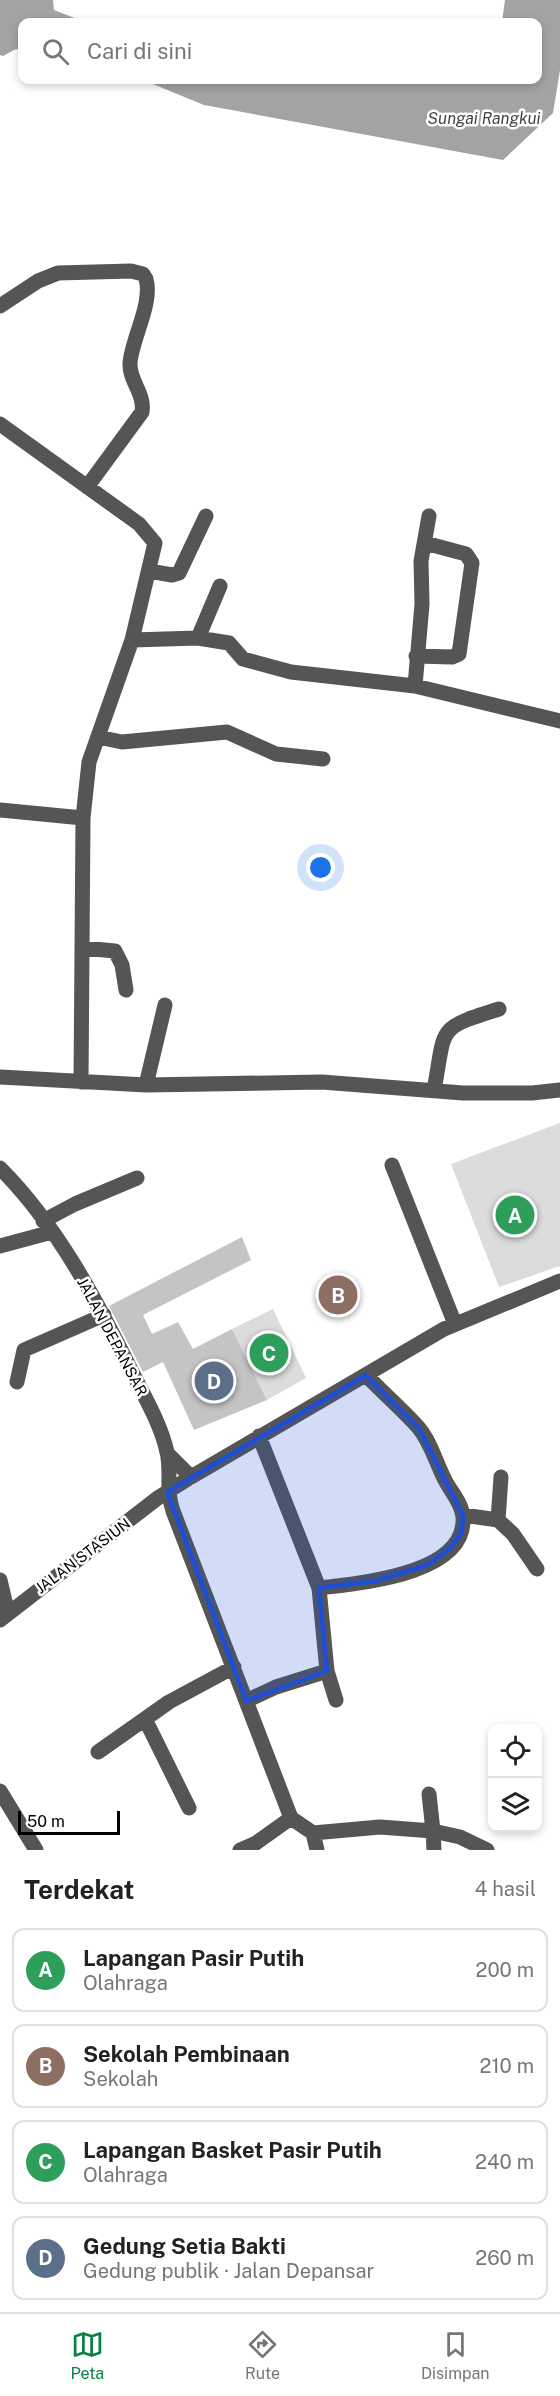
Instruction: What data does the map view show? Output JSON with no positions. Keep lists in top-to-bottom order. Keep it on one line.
{"streets":{"street":["JALAN DEPANSAR","JALAN STASIUN"]},"crossings":[["JALAN DEPANSAR","JALAN STASIUN"]],"water":["Sungai Rangkui"],"scale_bar":"50 m","page":{"search":"Cari di sini","pins":["A","B","C","D"],"scale":"50 m","heading":["Terdekat","4 hasil"],"list":[{"mark":"A","name":"Lapangan Pasir Putih","note":"Olahraga","value":"200 m"},{"mark":"B","name":"Sekolah Pembinaan","note":"Sekolah","value":"210 m"},{"mark":"C","name":"Lapangan Basket Pasir Putih","note":"Olahraga","value":"240 m"},{"mark":"D","name":"Gedung Setia Bakti","note":"Gedung publik · Jalan Depansar","value":"260 m"}],"nav":["Peta","Rute","Disimpan"]}}
